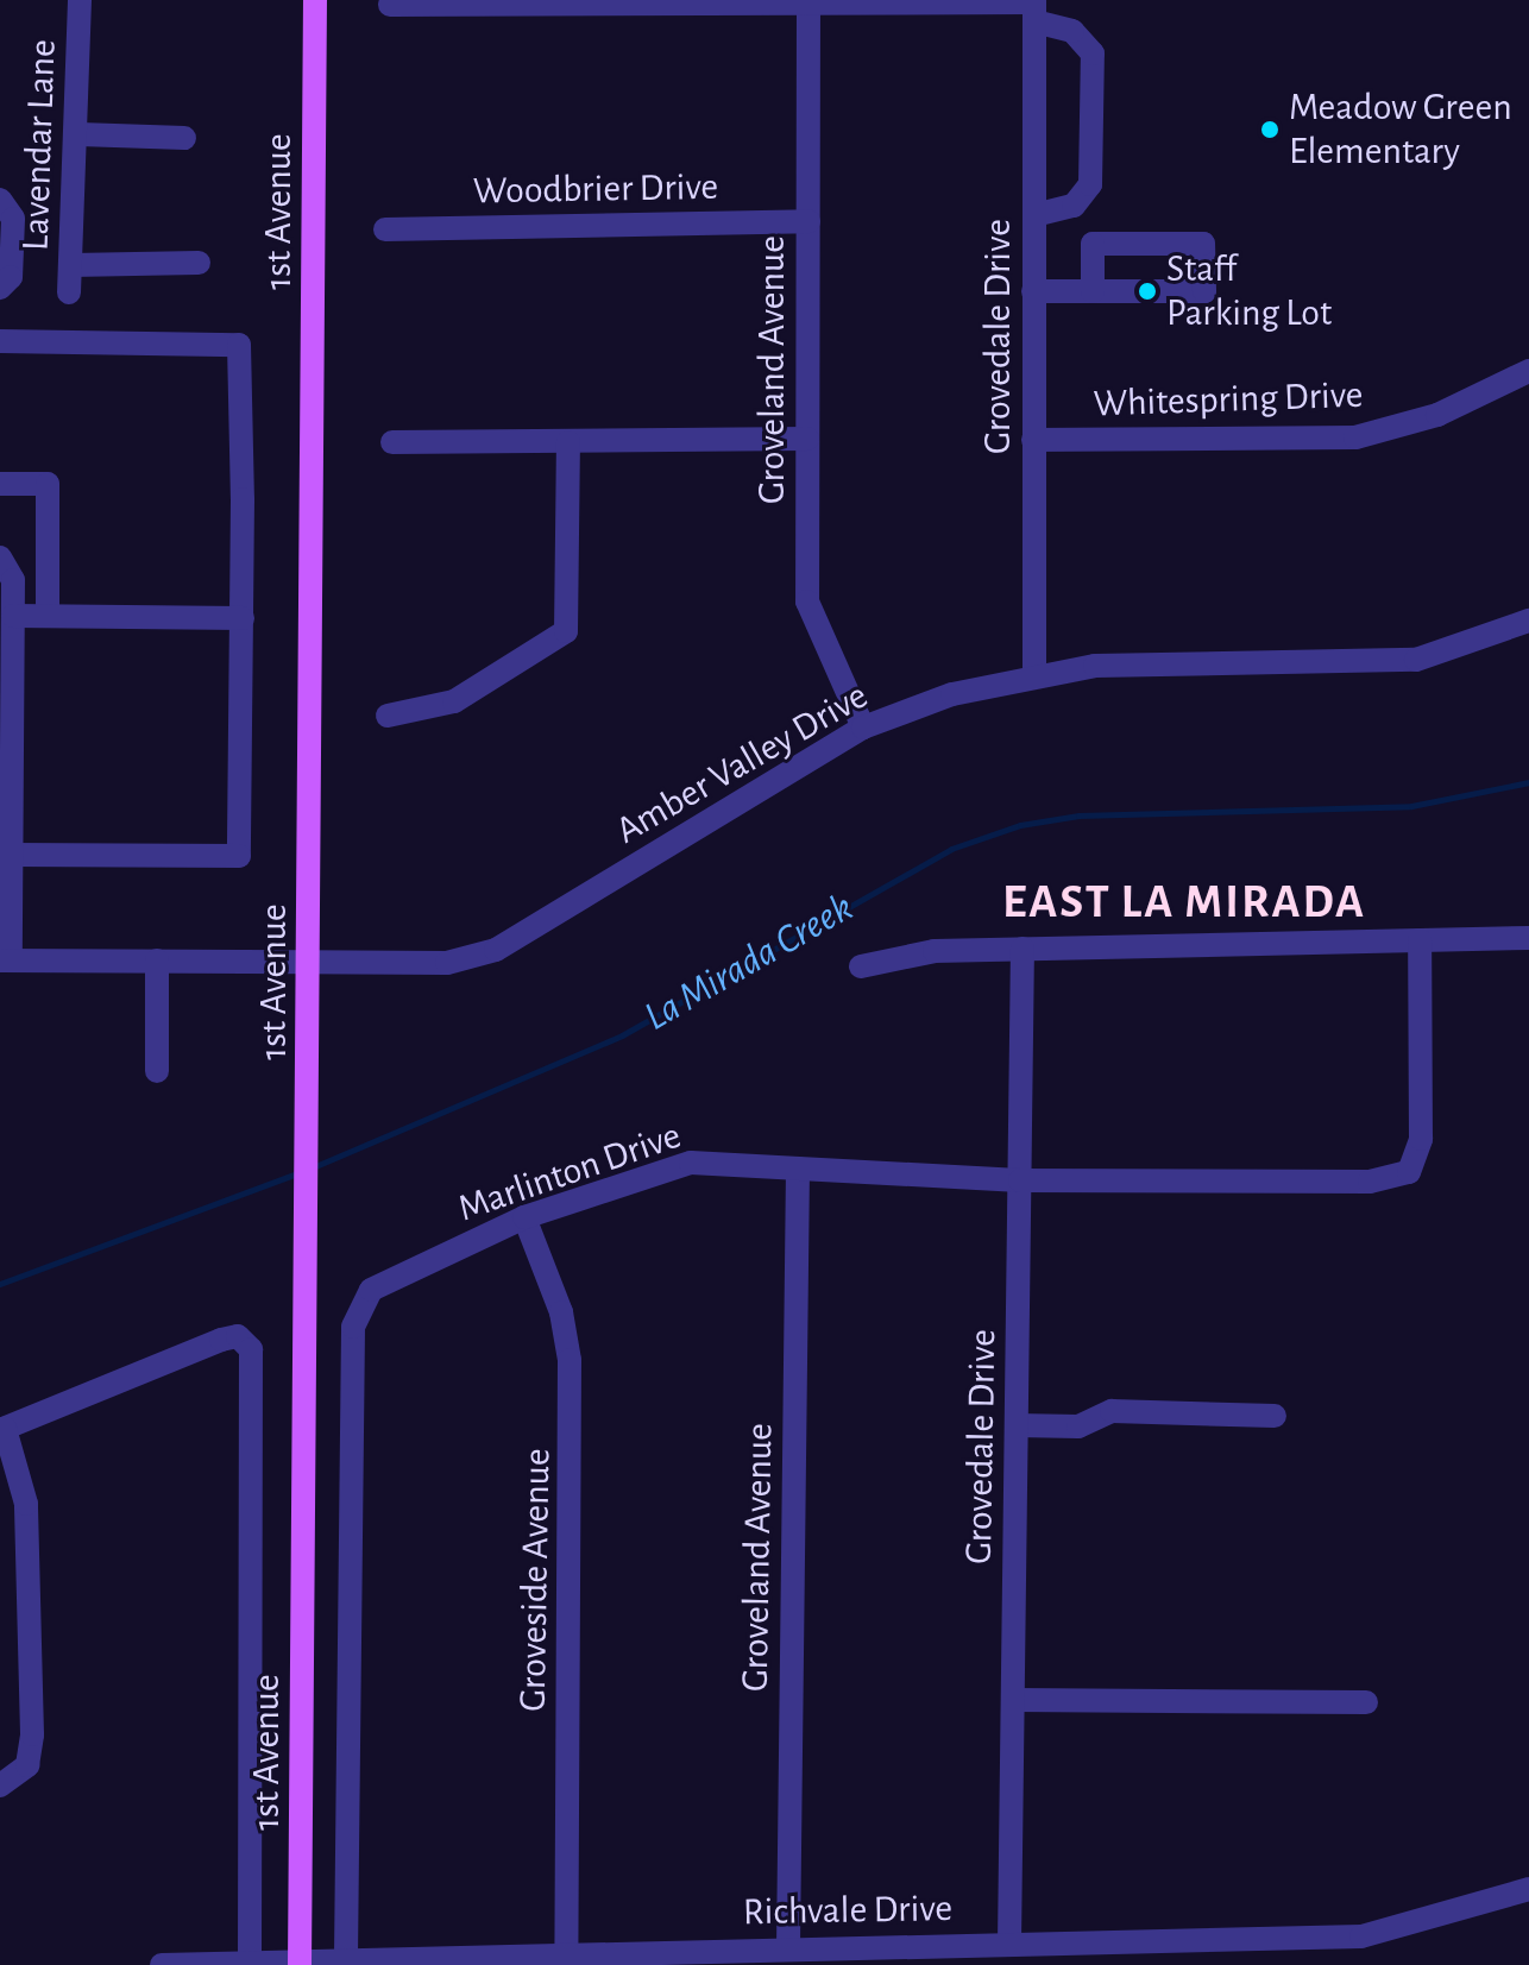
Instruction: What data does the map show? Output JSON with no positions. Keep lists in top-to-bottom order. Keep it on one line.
{"streets":{"main road":["1st Avenue"],"street":["Lavendar Lane","Woodbrier Drive","Grovedale Drive","Groveland Avenue","Whitespring Drive","Amber Valley Drive","Marlinton Drive","Groveside Avenue","Richvale Drive"]},"crossings":[["Woodbrier Drive","Groveland Avenue"],["1st Avenue","Amber Valley Drive"],["1st Avenue","Richvale Drive"],["Grovedale Drive","Whitespring Drive"],["Grovedale Drive","Amber Valley Drive"],["Grovedale Drive","Marlinton Drive"],["Grovedale Drive","Richvale Drive"],["Groveland Avenue","Amber Valley Drive"],["Groveland Avenue","Marlinton Drive"],["Groveland Avenue","Richvale Drive"],["Marlinton Drive","Groveside Avenue"],["Marlinton Drive","Richvale Drive"],["Groveside Avenue","Richvale Drive"]],"districts":["EAST LA MIRADA"],"water":["La Mirada Creek"],"places":["Meadow Green Elementary","Staff Parking Lot"]}
